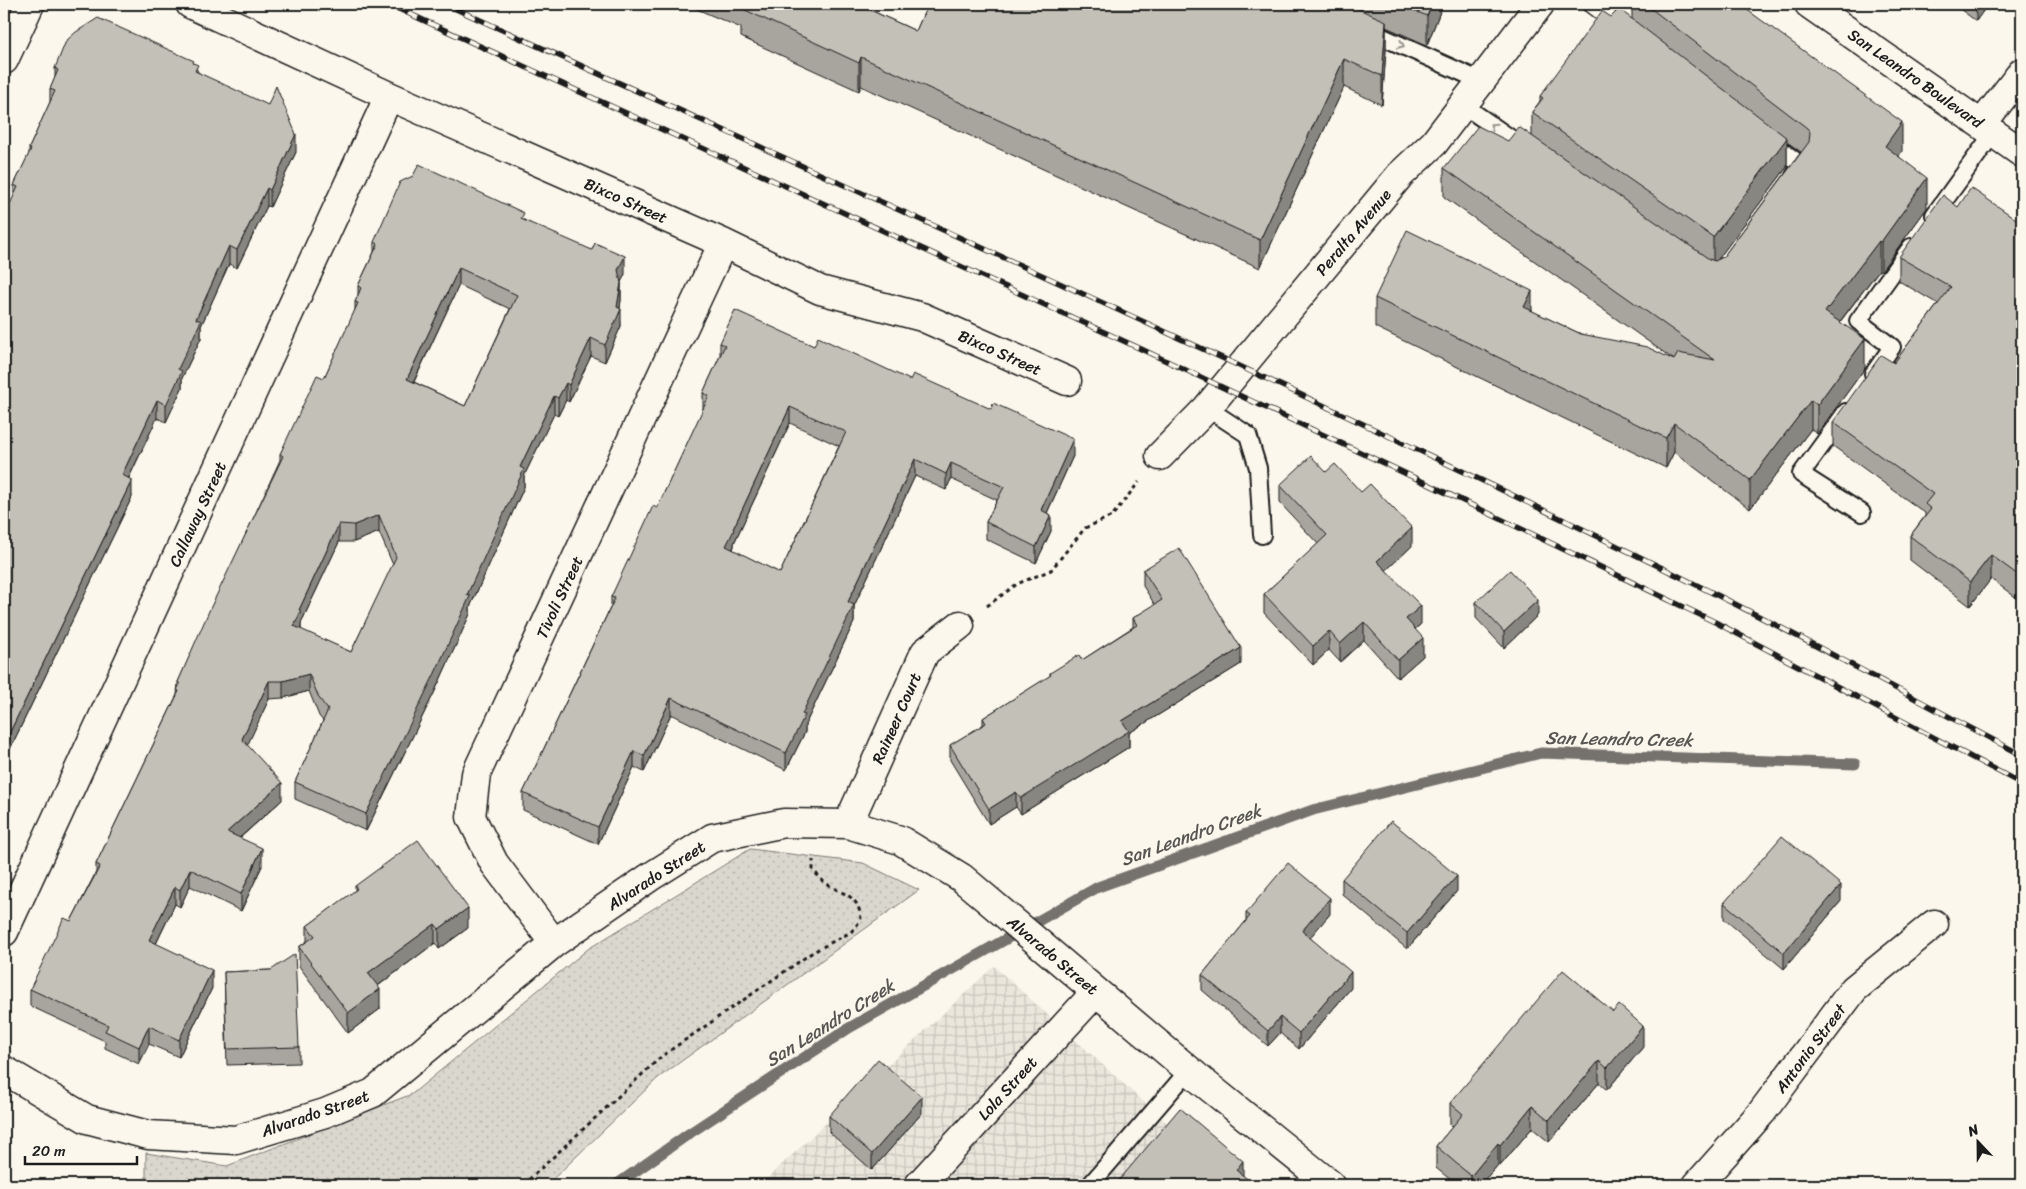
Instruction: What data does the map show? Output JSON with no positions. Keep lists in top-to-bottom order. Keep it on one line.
{"streets":{"street":["San Leandro Boulevard","Bixco Street","Peralta Avenue","Callaway Street","Tivoli Street","Raineer Court","Alvarado Street","Antonio Street","Lola Street"]},"crossings":[["Bixco Street","Callaway Street"],["Bixco Street","Tivoli Street"],["Tivoli Street","Alvarado Street"],["Raineer Court","Alvarado Street"],["Alvarado Street","Lola Street"]],"water":["San Leandro Creek"],"scale_bar":"20 m","north":"top"}
